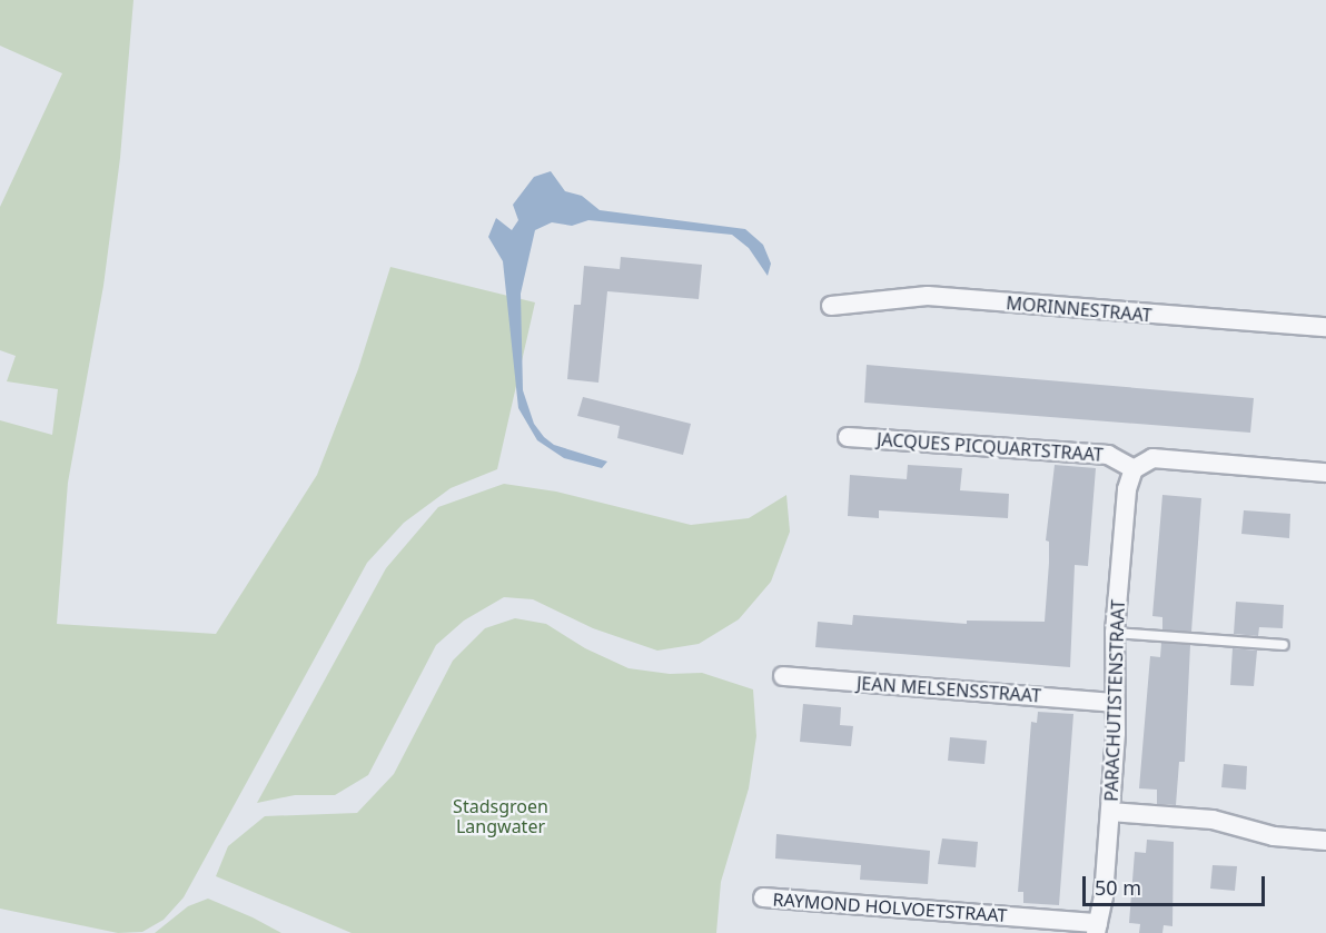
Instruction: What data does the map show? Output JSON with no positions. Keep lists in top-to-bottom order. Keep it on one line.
{"streets":{"street":["MORINNESTRAAT","JACQUES PICQUARTSTRAAT","JEAN MELSENSSTRAAT","PARACHUTISTENSTRAAT","RAYMOND HOLVOETSTRAAT"]},"crossings":[["JACQUES PICQUARTSTRAAT","PARACHUTISTENSTRAAT"],["JEAN MELSENSSTRAAT","PARACHUTISTENSTRAAT"],["PARACHUTISTENSTRAAT","RAYMOND HOLVOETSTRAAT"]],"parks":["Stadsgroen Langwater"],"scale_bar":"50 m"}
